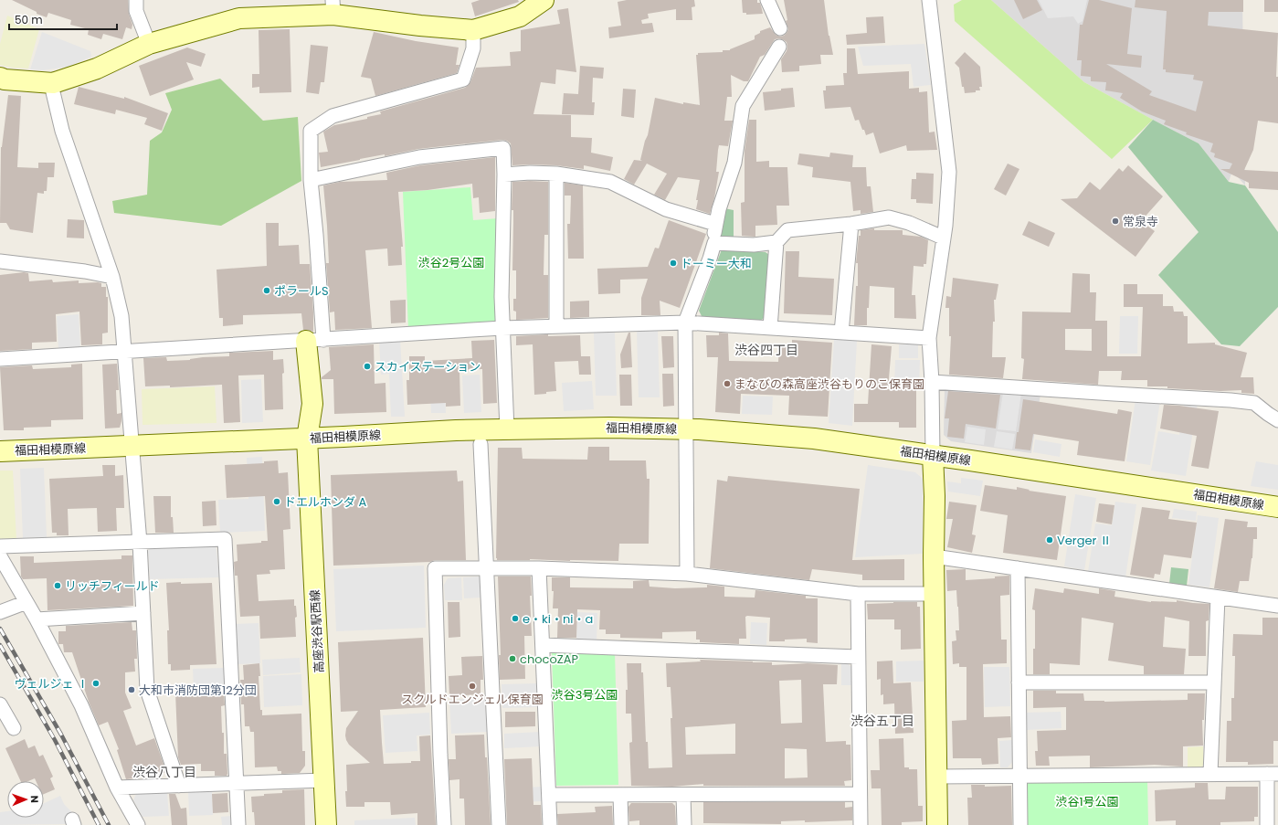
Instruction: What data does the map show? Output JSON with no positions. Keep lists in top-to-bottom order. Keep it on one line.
{"streets":{"street":["福田相模原線","高座渋谷駅西線"]},"crossings":[["福田相模原線","高座渋谷駅西線"]],"districts":["渋谷四丁目","渋谷五丁目","渋谷八丁目"],"parks":["渋谷2号公園","渋谷3号公園","渋谷1号公園"],"places":["常泉寺","ドーミー大和","ポラールS","スカイステーション","まなびの森高座渋谷もりのこ保育園","ドエルホンダ A","Verger Ⅱ","リッチフィールド","e・ki・ni・a","chocoZAP","ヴェルジェ Ⅰ","スクルドエンジェル保育園","大和市消防団第12分団"],"scale_bar":"50 m","north":"right"}
